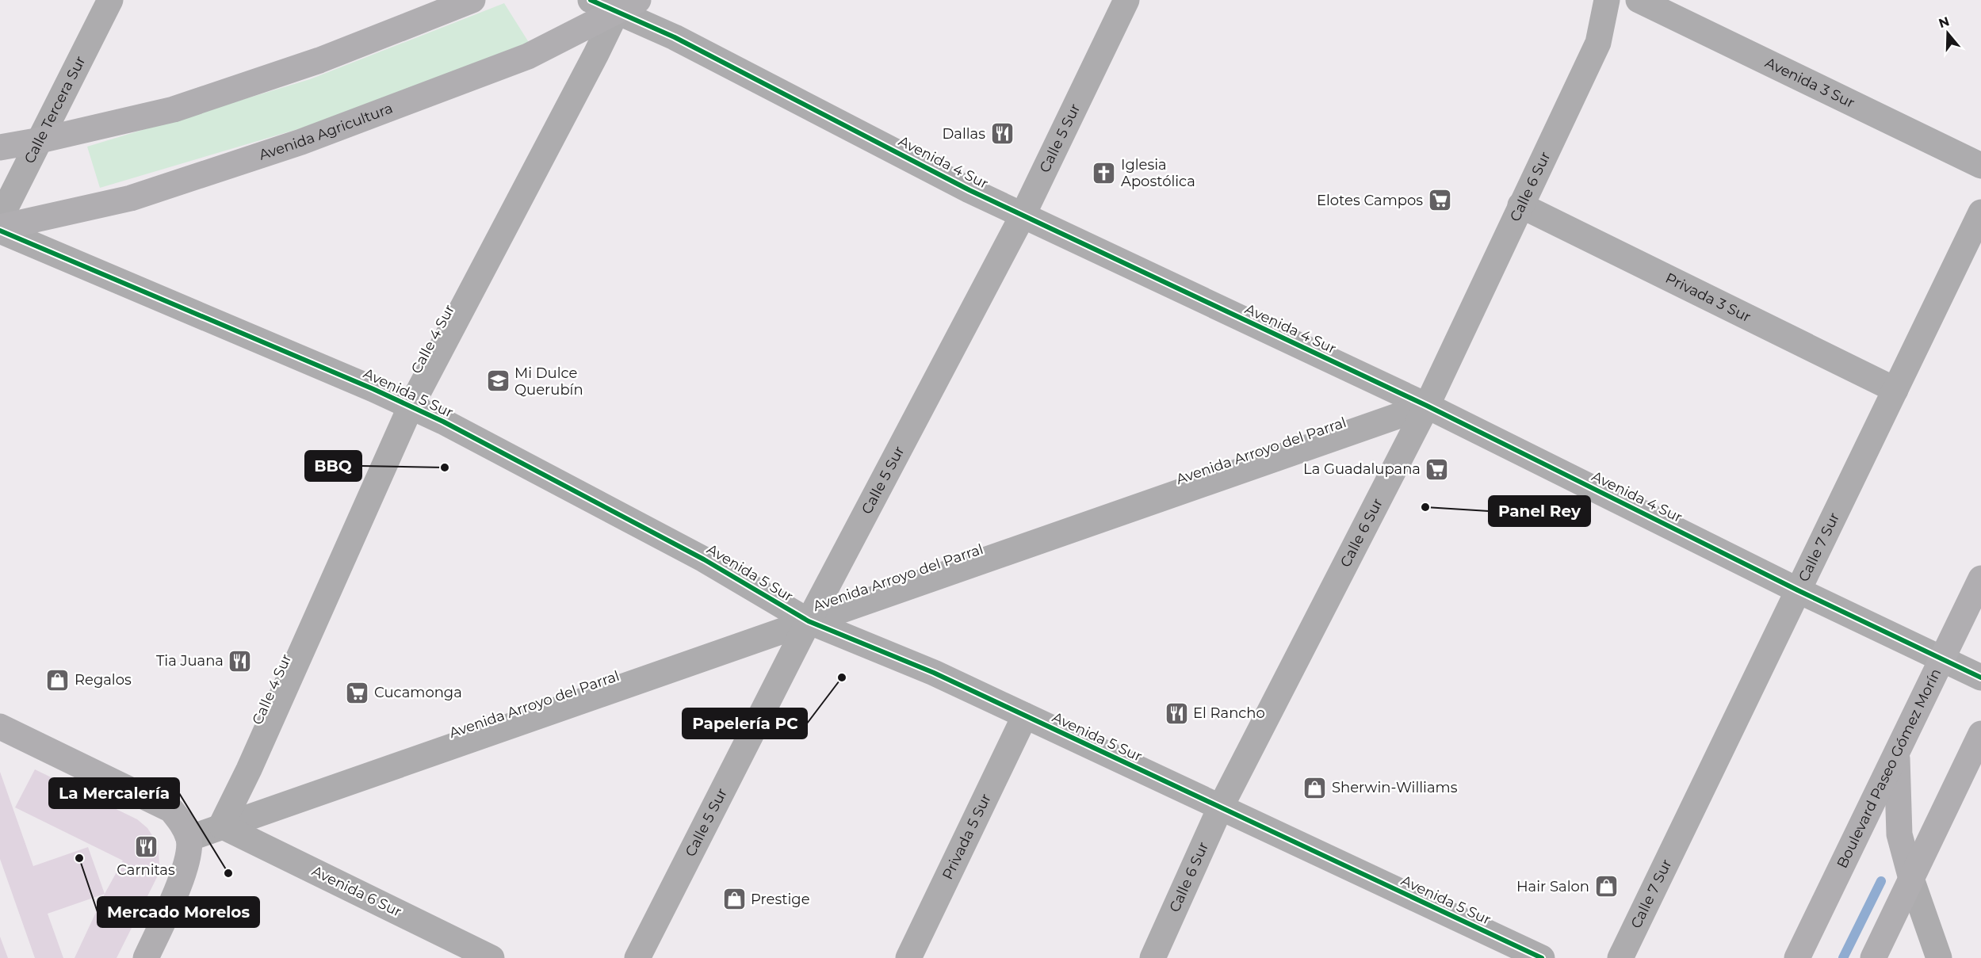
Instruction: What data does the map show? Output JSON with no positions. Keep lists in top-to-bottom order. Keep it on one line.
{"streets":{"main road":["Avenida Agricultura","Boulevard Paseo Gómez Morín"],"street":["Avenida 3 Sur","Calle Tercera Sur","Calle 5 Sur","Avenida 4 Sur","Calle 6 Sur","Privada 3 Sur","Calle 4 Sur","Avenida 5 Sur","Avenida Arroyo del Parral","Calle 7 Sur","Privada 5 Sur","Avenida 6 Sur"]},"crossings":[["Avenida Agricultura","Avenida 4 Sur"],["Avenida Agricultura","Calle 4 Sur"],["Avenida Agricultura","Avenida 5 Sur"],["Calle 5 Sur","Avenida 4 Sur"],["Calle 5 Sur","Avenida 5 Sur"],["Calle 5 Sur","Avenida Arroyo del Parral"],["Avenida 4 Sur","Calle 6 Sur"],["Avenida 4 Sur","Calle 4 Sur"],["Avenida 4 Sur","Avenida Arroyo del Parral"],["Avenida 4 Sur","Calle 7 Sur"],["Avenida 4 Sur","Boulevard Paseo Gómez Morín"],["Calle 6 Sur","Privada 3 Sur"],["Calle 6 Sur","Avenida 5 Sur"],["Calle 6 Sur","Avenida Arroyo del Parral"],["Privada 3 Sur","Calle 7 Sur"],["Calle 4 Sur","Avenida 5 Sur"],["Calle 4 Sur","Avenida Arroyo del Parral"],["Calle 4 Sur","Avenida 6 Sur"],["Avenida 5 Sur","Avenida Arroyo del Parral"],["Avenida 5 Sur","Privada 5 Sur"],["Avenida Arroyo del Parral","Avenida 6 Sur"]],"places":{"restaurant":["Dallas","Tia Juana","El Rancho","Carnitas"],"church":["Iglesia Apostólica"],"supermarket":["Elotes Campos","La Guadalupana","Cucamonga"],"school or university":["Mi Dulce Querubín"],"other":["BBQ","Panel Rey","Papelería PC","Mercado Morelos","La Mercalería"],"shop":["Regalos","Sherwin-Williams","Hair Salon","Prestige"]},"north":"top"}
